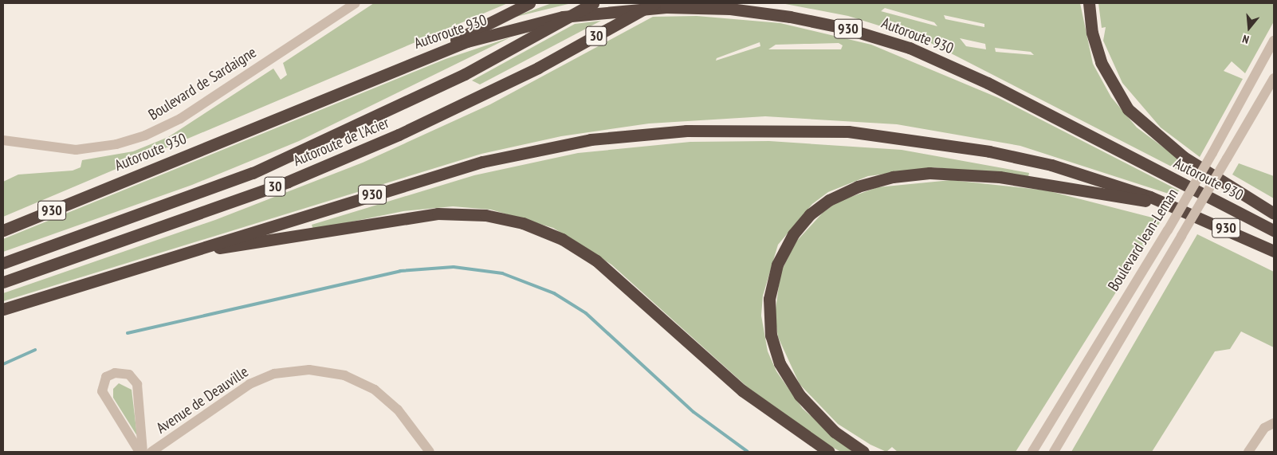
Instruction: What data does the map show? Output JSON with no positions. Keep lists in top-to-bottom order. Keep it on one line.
{"streets":{"highway":["930","Autoroute 930","30","Autoroute de l'Acier"],"street":["Boulevard de Sardaigne","Boulevard Jean-Leman","Avenue de Deauville"]},"north":"bottom"}
